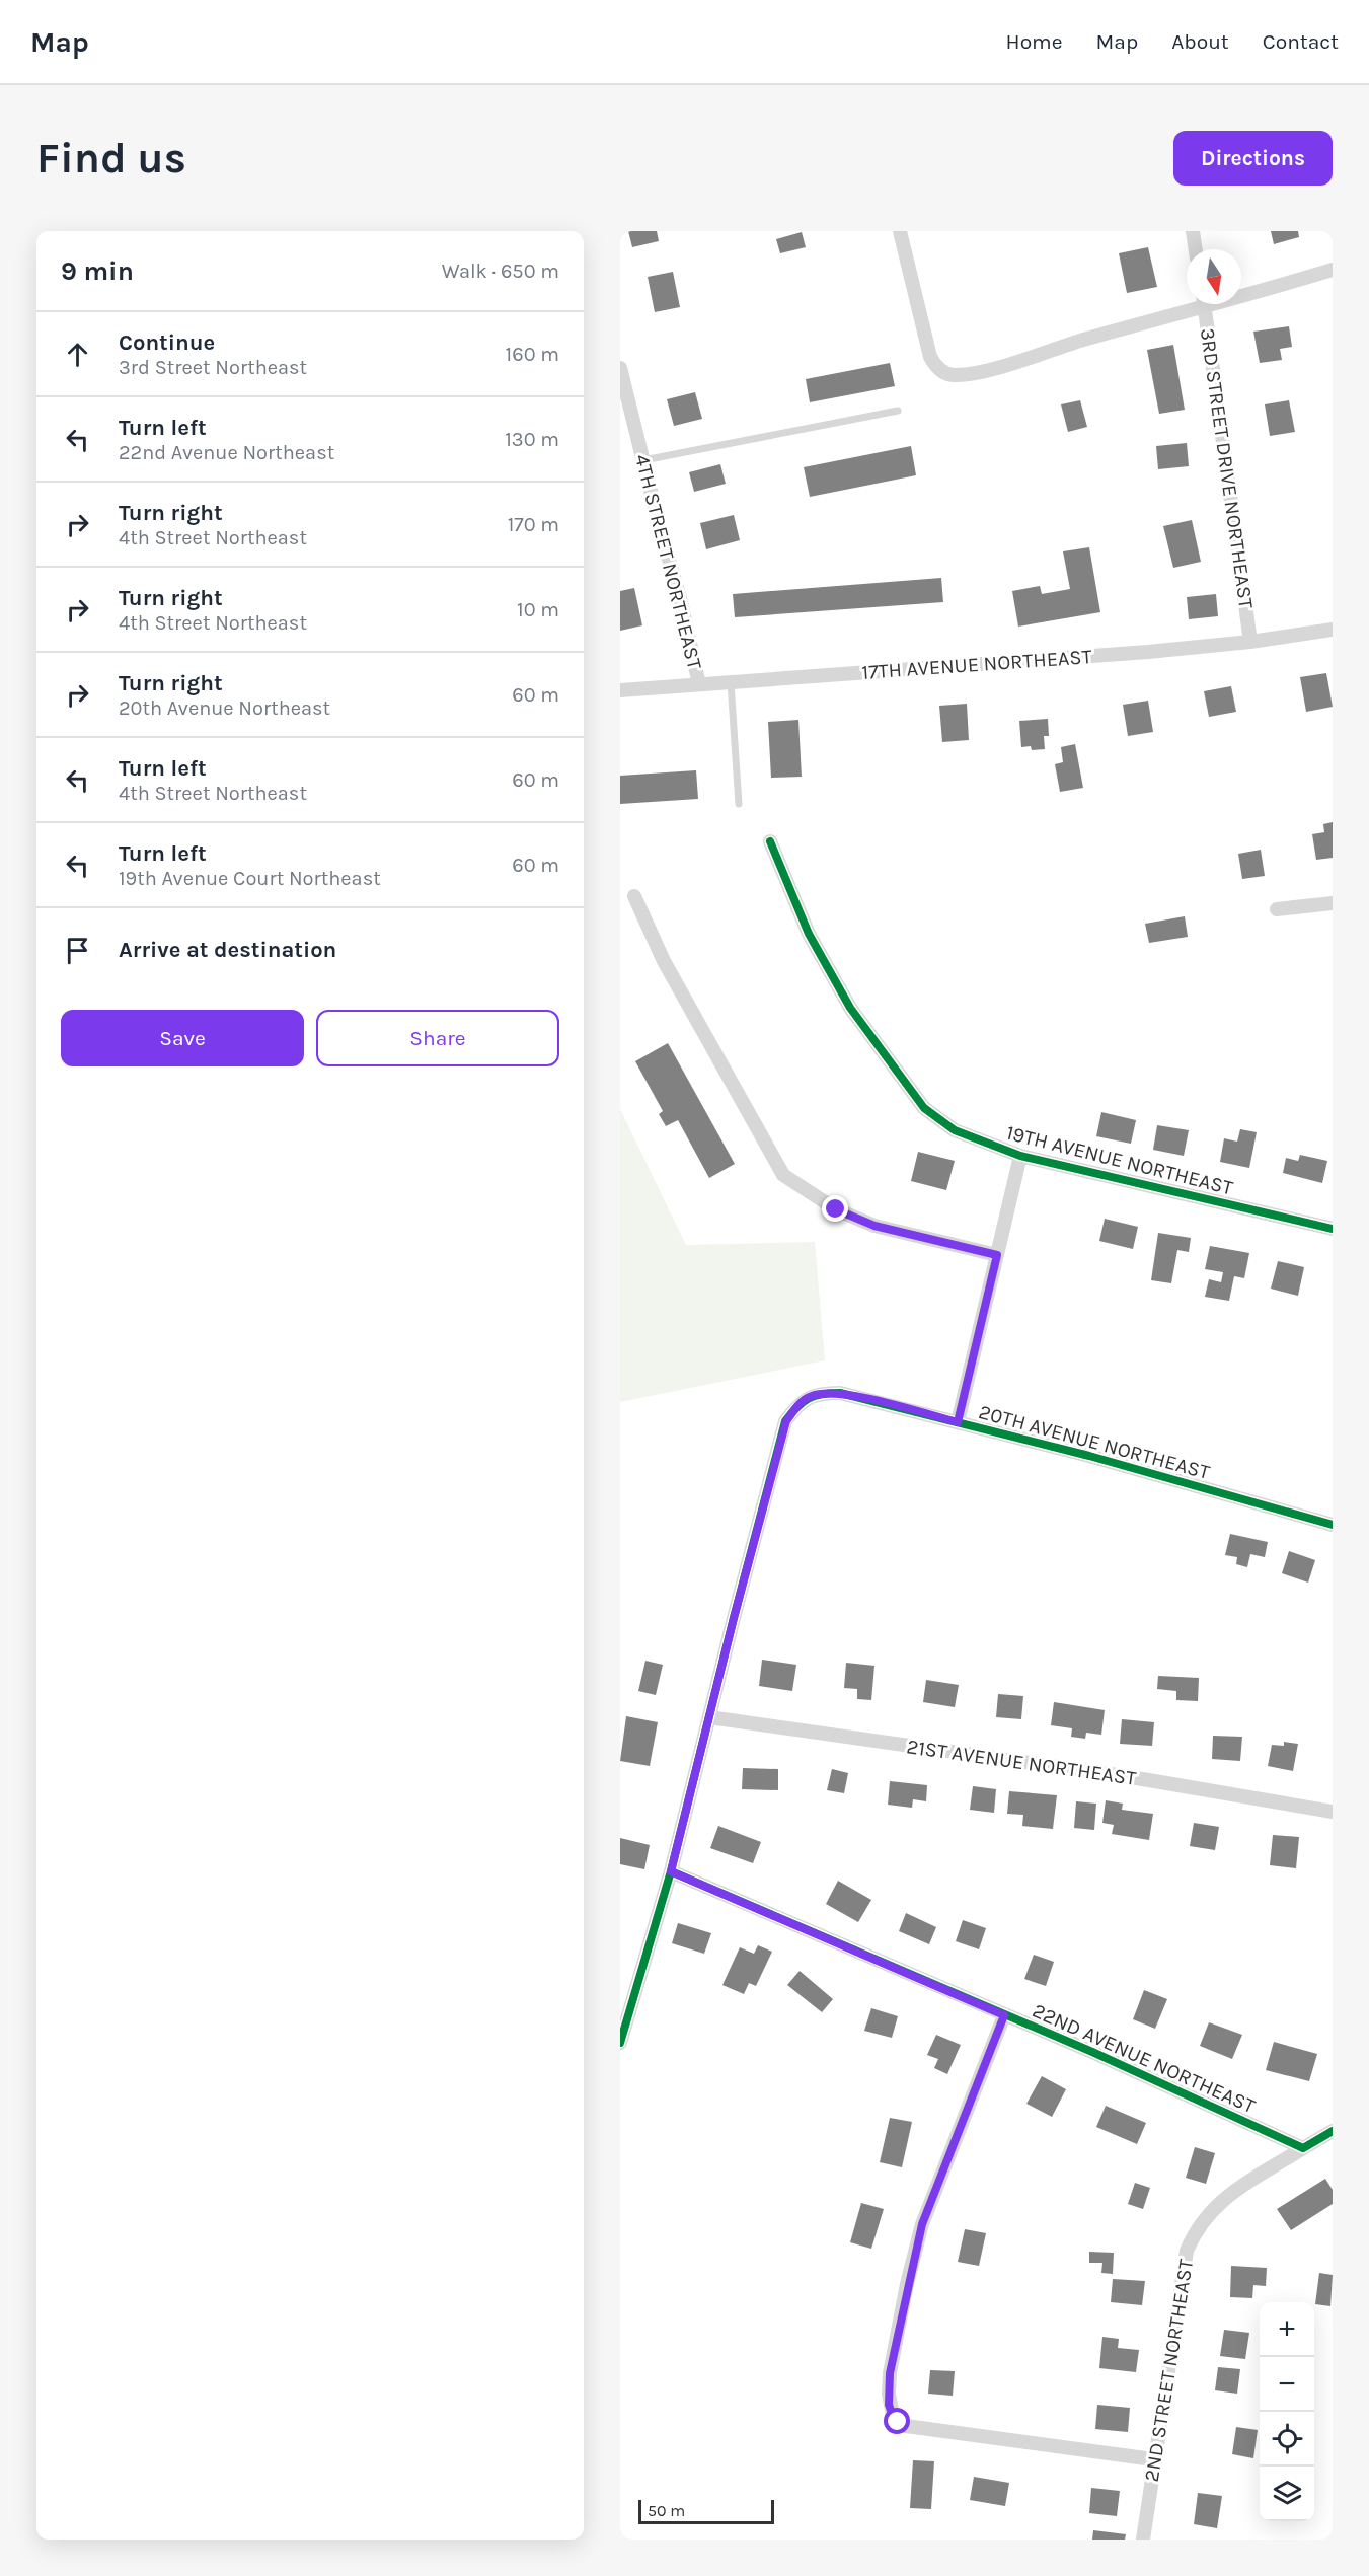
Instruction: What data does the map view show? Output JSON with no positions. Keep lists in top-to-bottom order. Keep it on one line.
{"streets":{"street":["3RD STREET DRIVE NORTHEAST","4TH STREET NORTHEAST","17TH AVENUE NORTHEAST","19TH AVENUE NORTHEAST","20TH AVENUE NORTHEAST","21ST AVENUE NORTHEAST","22ND AVENUE NORTHEAST","2ND STREET NORTHEAST"]},"crossings":[["3RD STREET DRIVE NORTHEAST","17TH AVENUE NORTHEAST"],["4TH STREET NORTHEAST","17TH AVENUE NORTHEAST"],["20TH AVENUE NORTHEAST","21ST AVENUE NORTHEAST"],["22ND AVENUE NORTHEAST","2ND STREET NORTHEAST"]],"scale_bar":"50 m","north":"bottom","page":{"header":"Map","nav":["Home","Map","About","Contact"],"buttons":["Directions",["Save","Share"]],"title":"Find us","heading":["9 min","Walk · 650 m"],"list":[["Continue","3rd Street Northeast","160 m"],["Turn left","22nd Avenue Northeast","130 m"],["Turn right","4th Street Northeast","170 m"],["Turn right","4th Street Northeast","10 m"],["Turn right","20th Avenue Northeast","60 m"],["Turn left","4th Street Northeast","60 m"],["Turn left","19th Avenue Court Northeast","60 m"],"Arrive at destination"],"map_buttons":["+","−"],"scale":"50 m"}}
